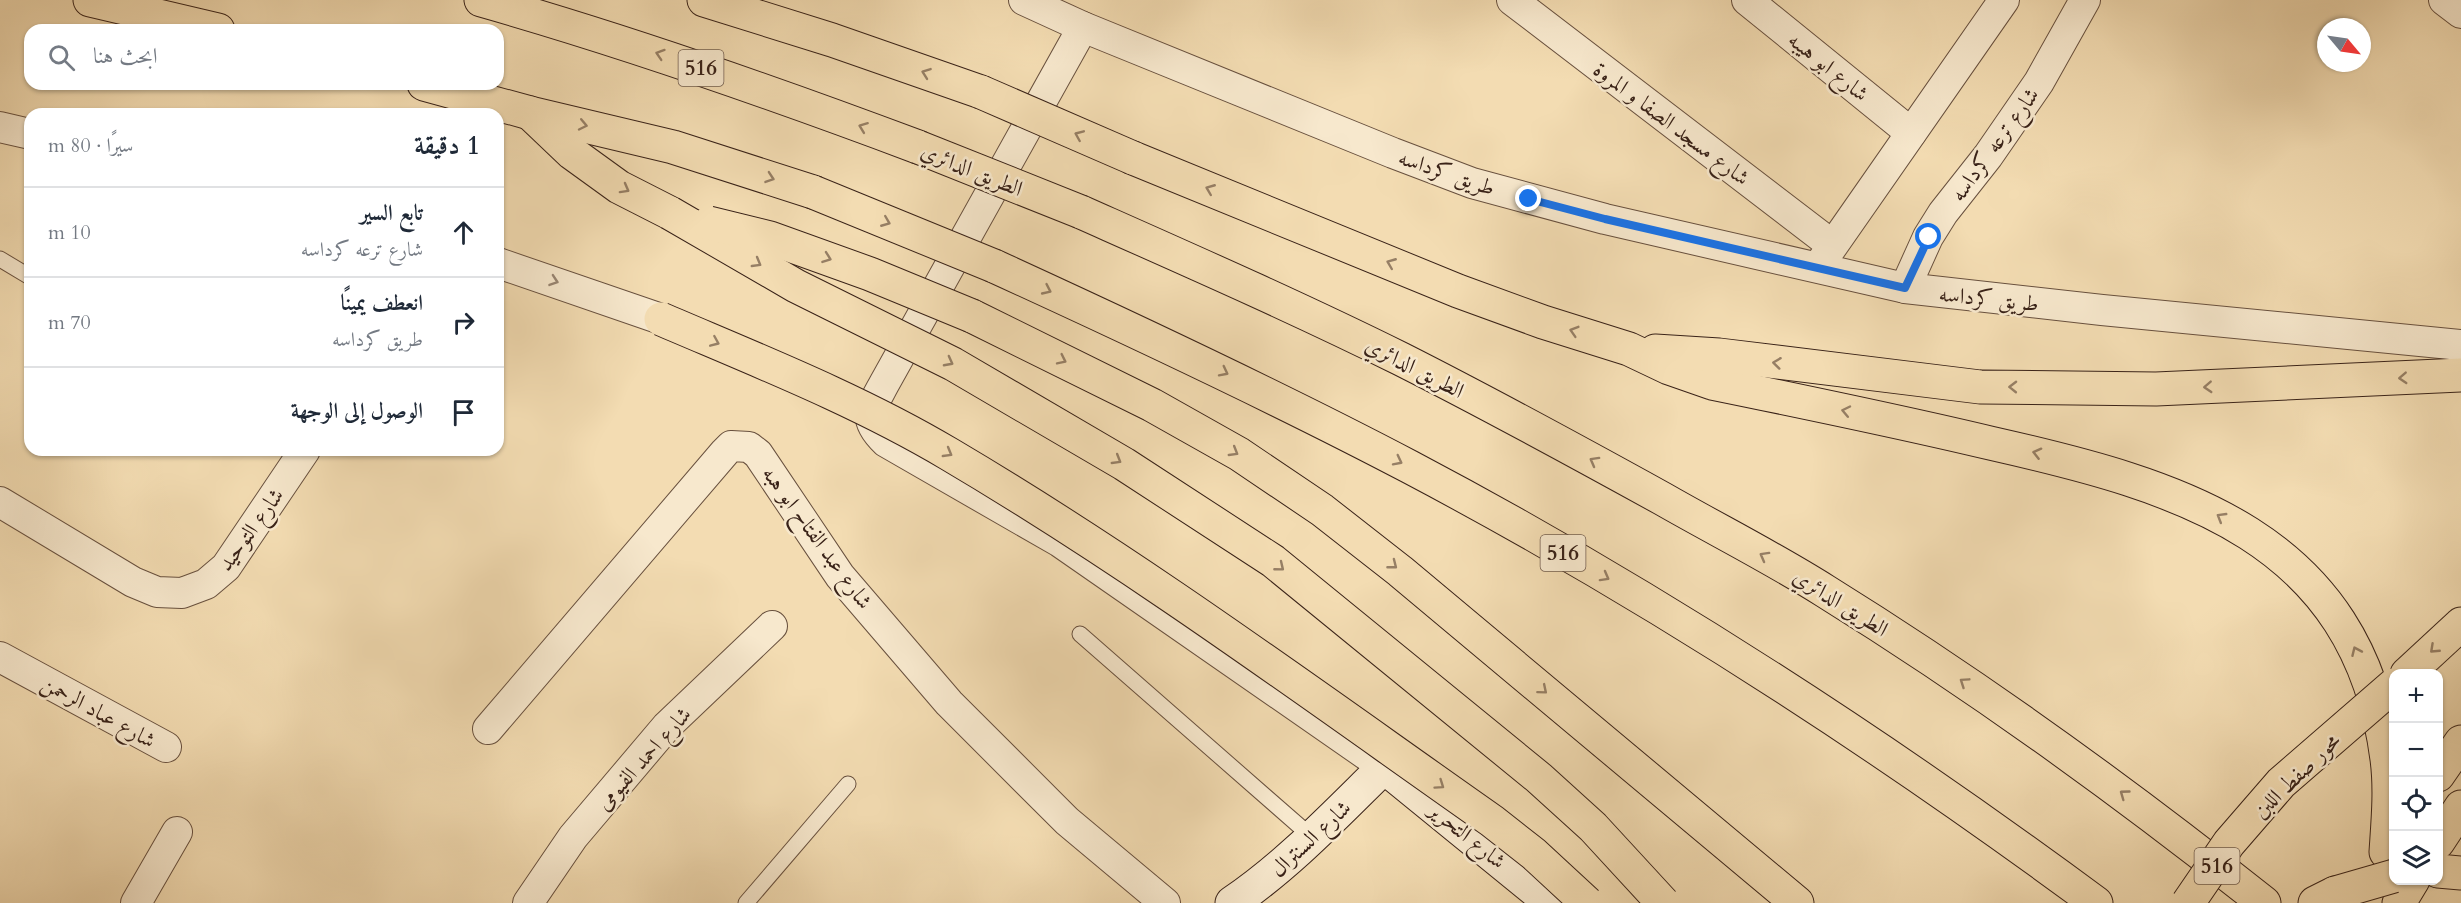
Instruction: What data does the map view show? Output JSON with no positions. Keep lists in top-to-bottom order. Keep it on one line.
{"streets":{"main road":["516","الطريق الدائري","محور صفط اللبن"],"street":["شارع ابو هيبه","شارع مسجد الصفا و المروة","شارع ترعه كرداسه","طريق كرداسه","شارع التوحيد","شارع عبد الفتاح ابو هبه","شارع عباد الرحمن","شارع احمد الفيومى","شارع التحرير","شارع السنترال"]},"crossings":[["شارع مسجد الصفا و المروة","طريق كرداسه"],["شارع ترعه كرداسه","طريق كرداسه"],["شارع التحرير","شارع السنترال"]],"north":"bottom right","page":{"search":"ابحث هنا","heading":["1 دقيقة","سيرًا · 80 m"],"list":[["تابع السير","شارع ترعه كرداسه","10 m"],["انعطف يمينًا","طريق كرداسه","70 m"],"الوصول إلى الوجهة"],"map_buttons":["+","−"]}}
